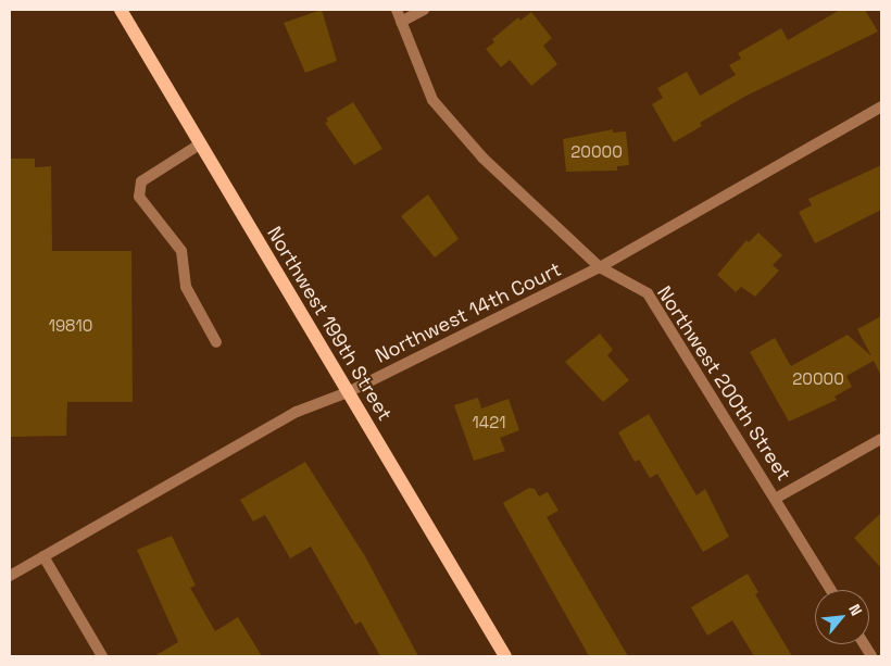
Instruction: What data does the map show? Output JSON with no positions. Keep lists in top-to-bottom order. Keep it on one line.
{"streets":{"main road":["Northwest 199th Street"],"street":["Northwest 14th Court","Northwest 200th Street"]},"crossings":[["Northwest 14th Court","Northwest 199th Street"],["Northwest 14th Court","Northwest 200th Street"]],"house_numbers":["20000","19810","20000","1421"],"north":"top right"}
